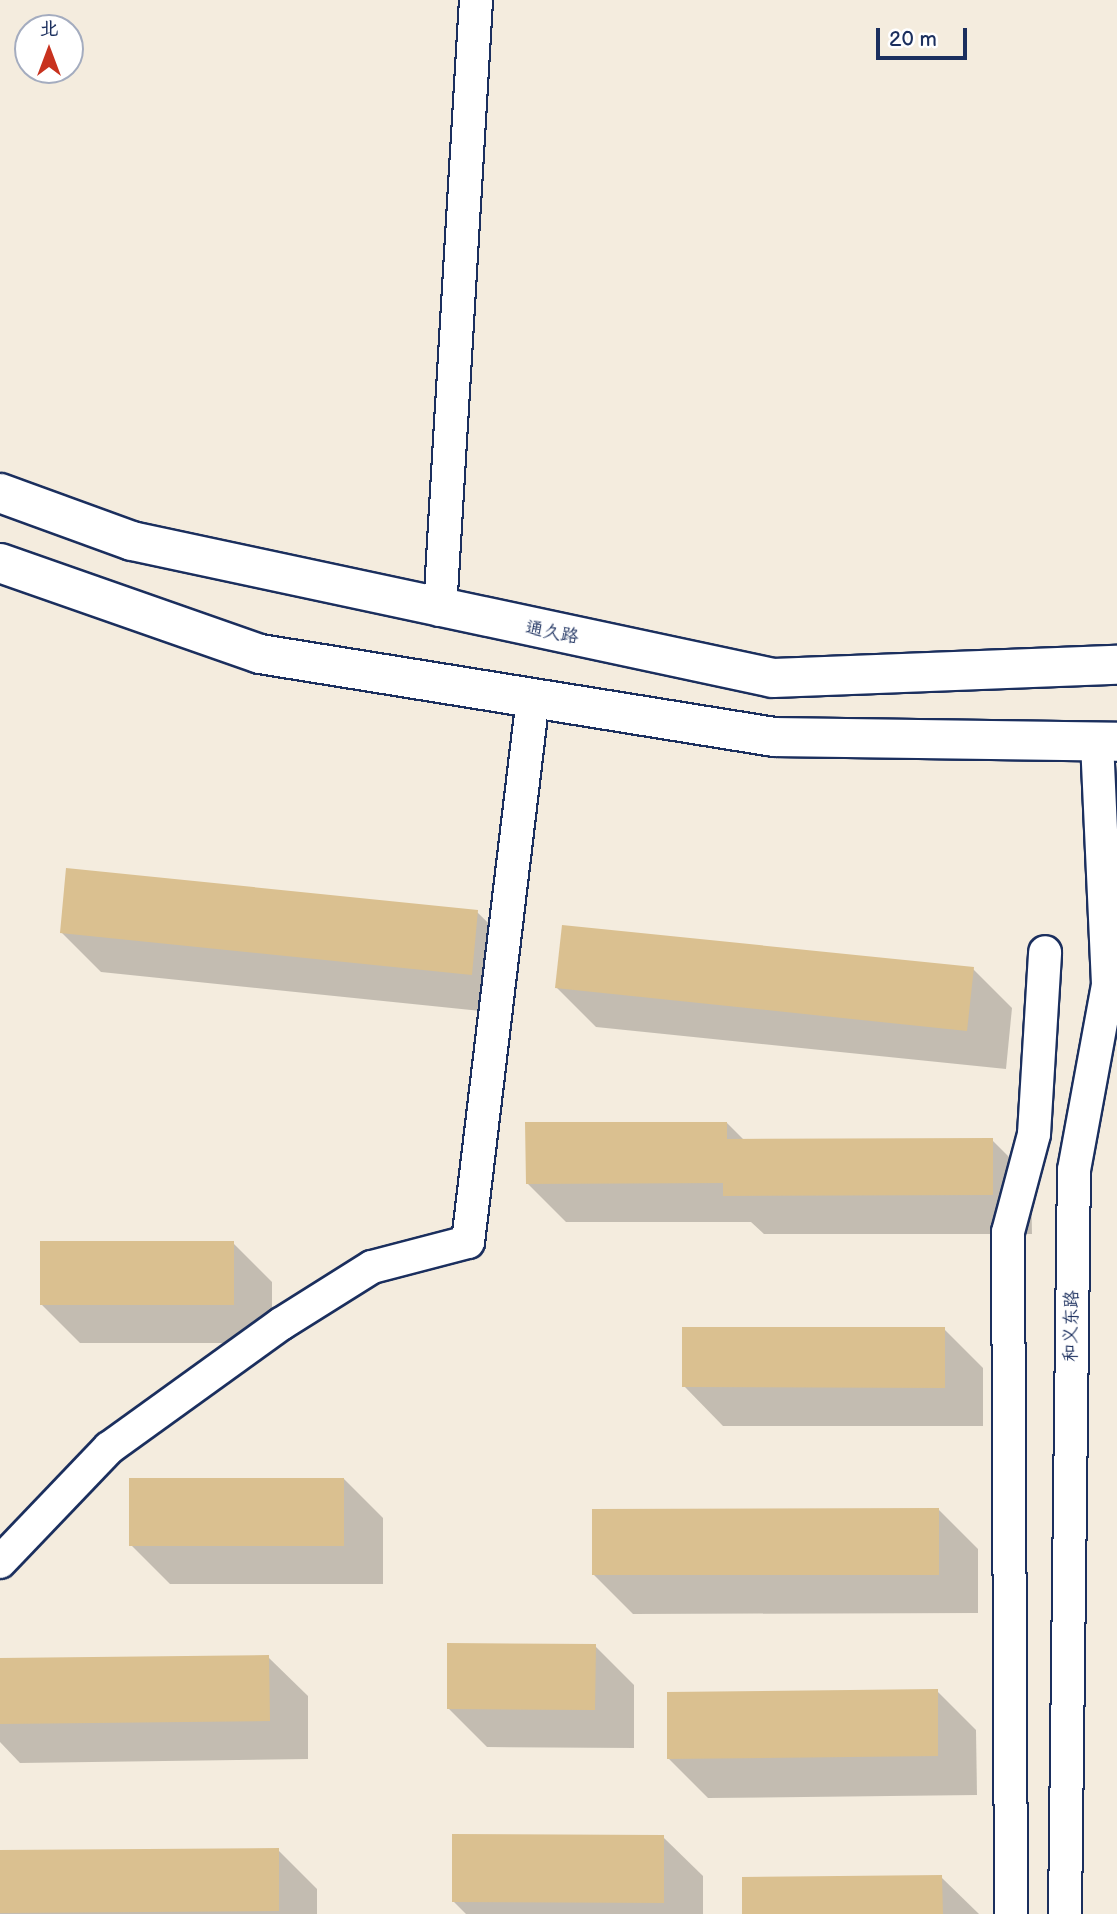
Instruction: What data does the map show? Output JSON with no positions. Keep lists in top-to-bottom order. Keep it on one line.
{"streets":{"main road":["通久路"],"street":["和义东路"]},"scale_bar":"20 m","north":"top"}
